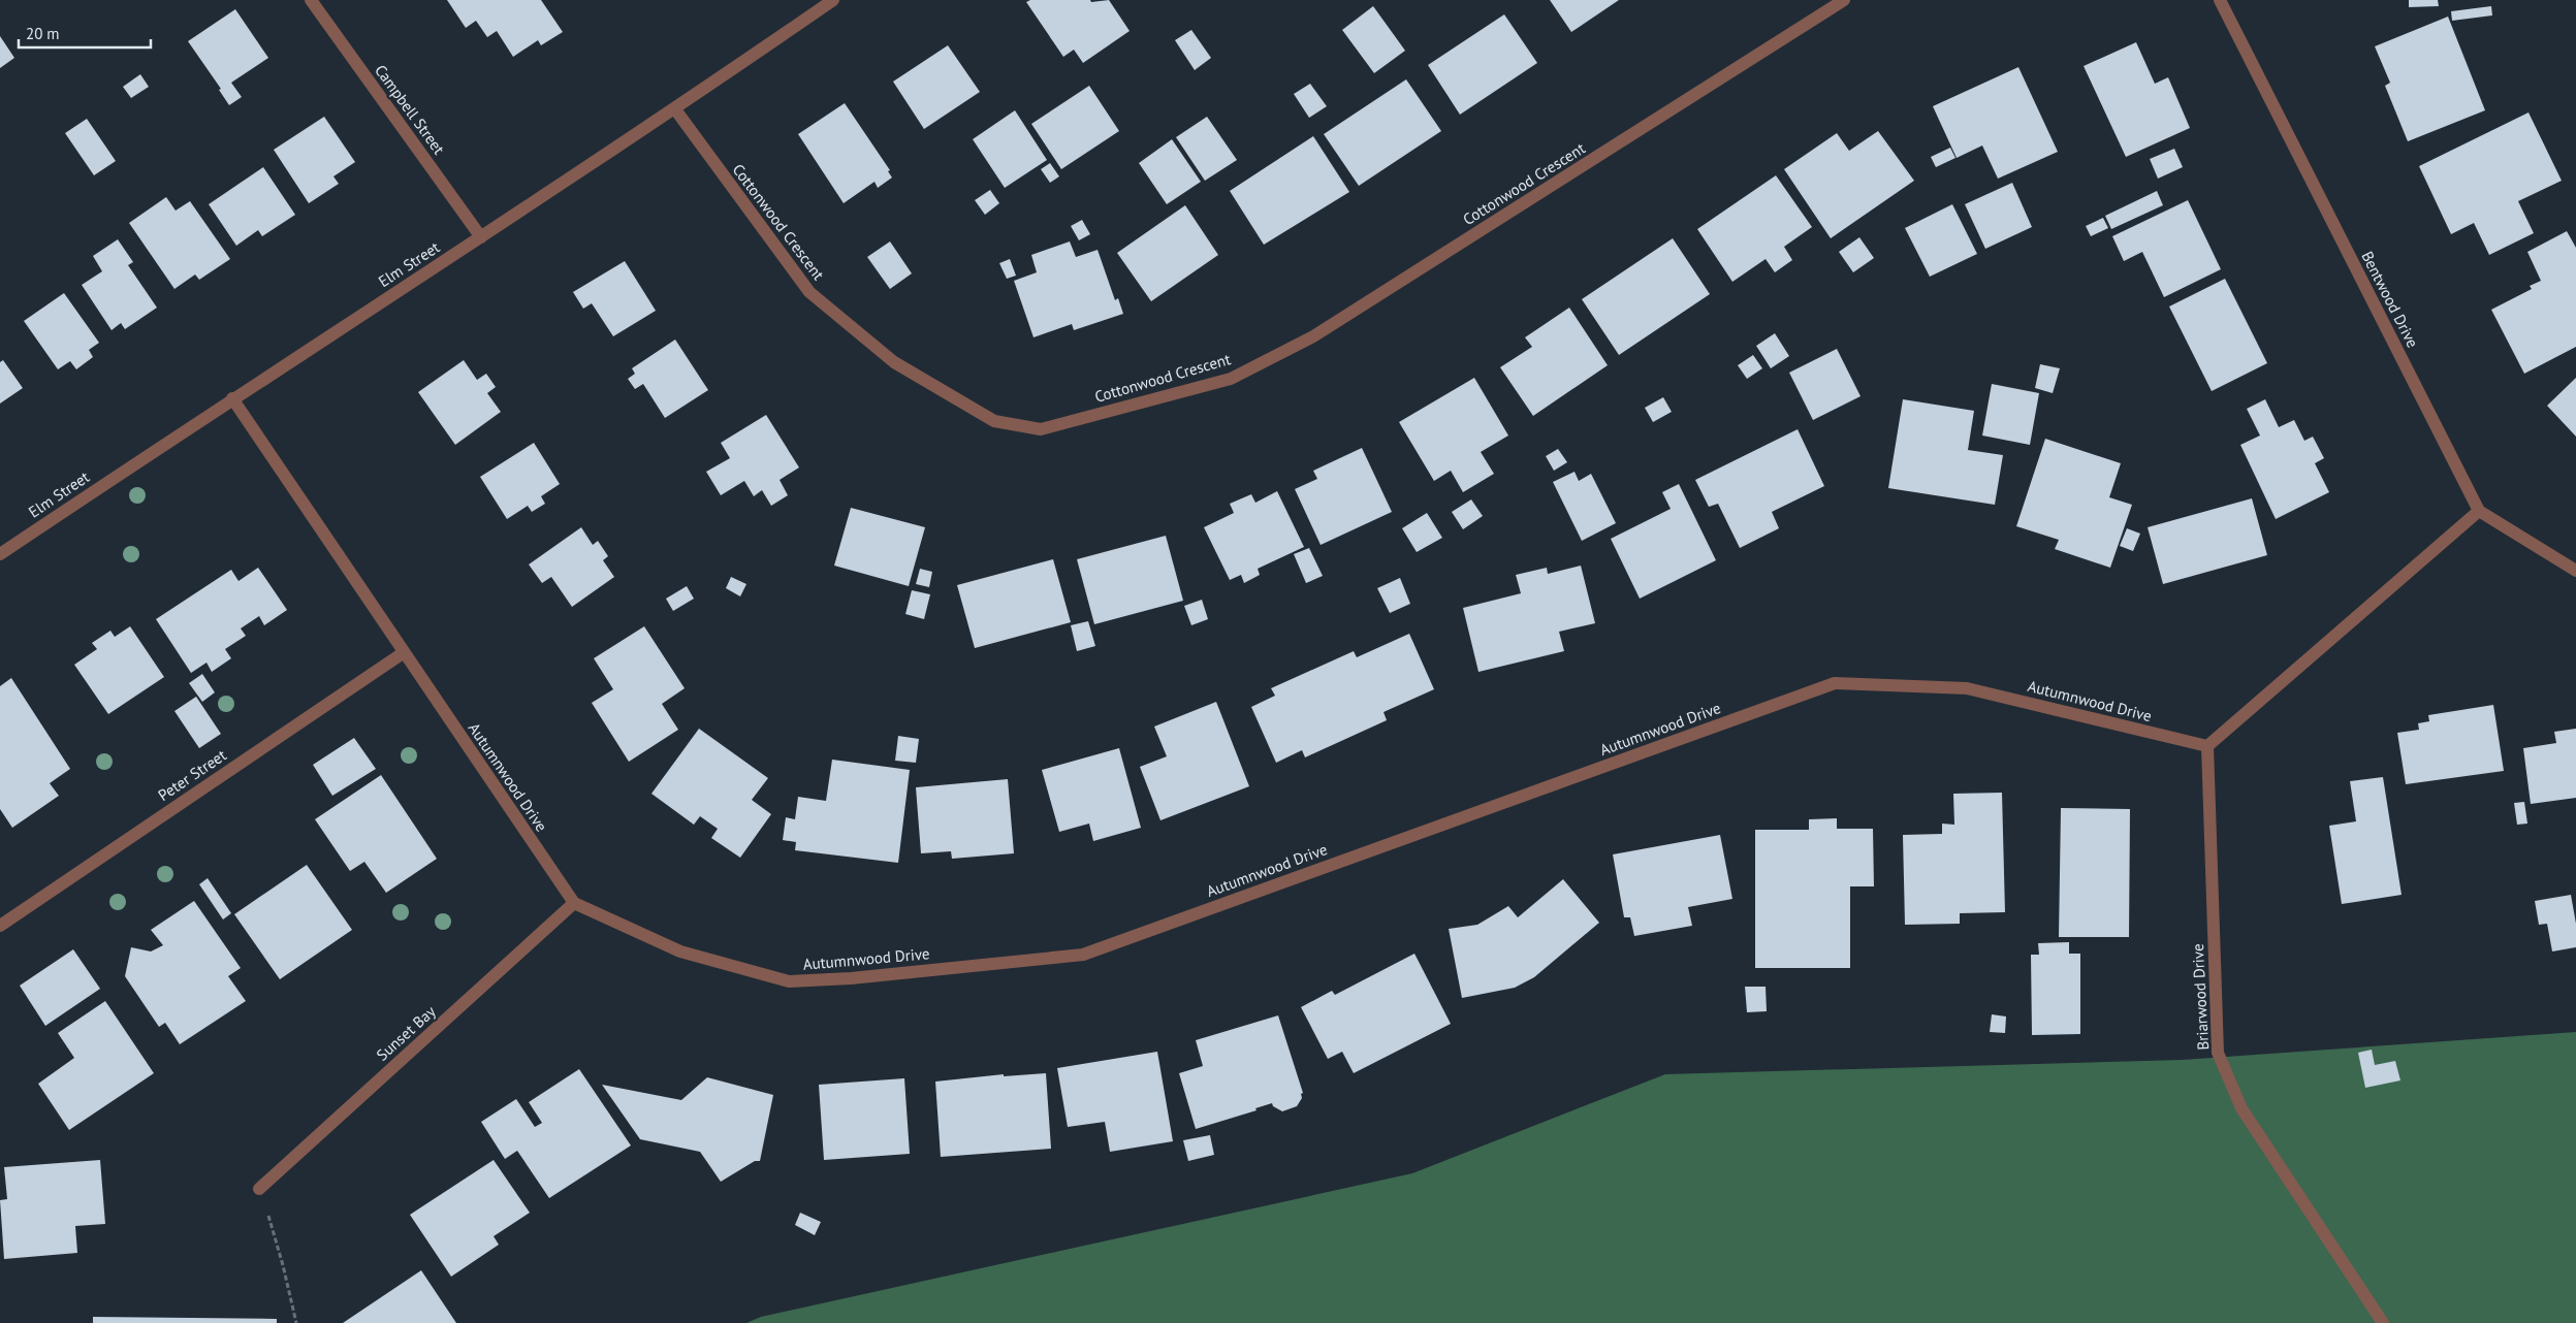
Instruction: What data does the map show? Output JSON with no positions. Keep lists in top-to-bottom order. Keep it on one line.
{"streets":{"street":["Campbell Street","Cottonwood Crescent","Elm Street","Bentwood Drive","Autumnwood Drive","Peter Street","Briarwood Drive","Sunset Bay"]},"crossings":[["Campbell Street","Elm Street"],["Cottonwood Crescent","Elm Street"],["Elm Street","Autumnwood Drive"],["Autumnwood Drive","Peter Street"],["Autumnwood Drive","Briarwood Drive"],["Autumnwood Drive","Sunset Bay"]],"scale_bar":"20 m"}
